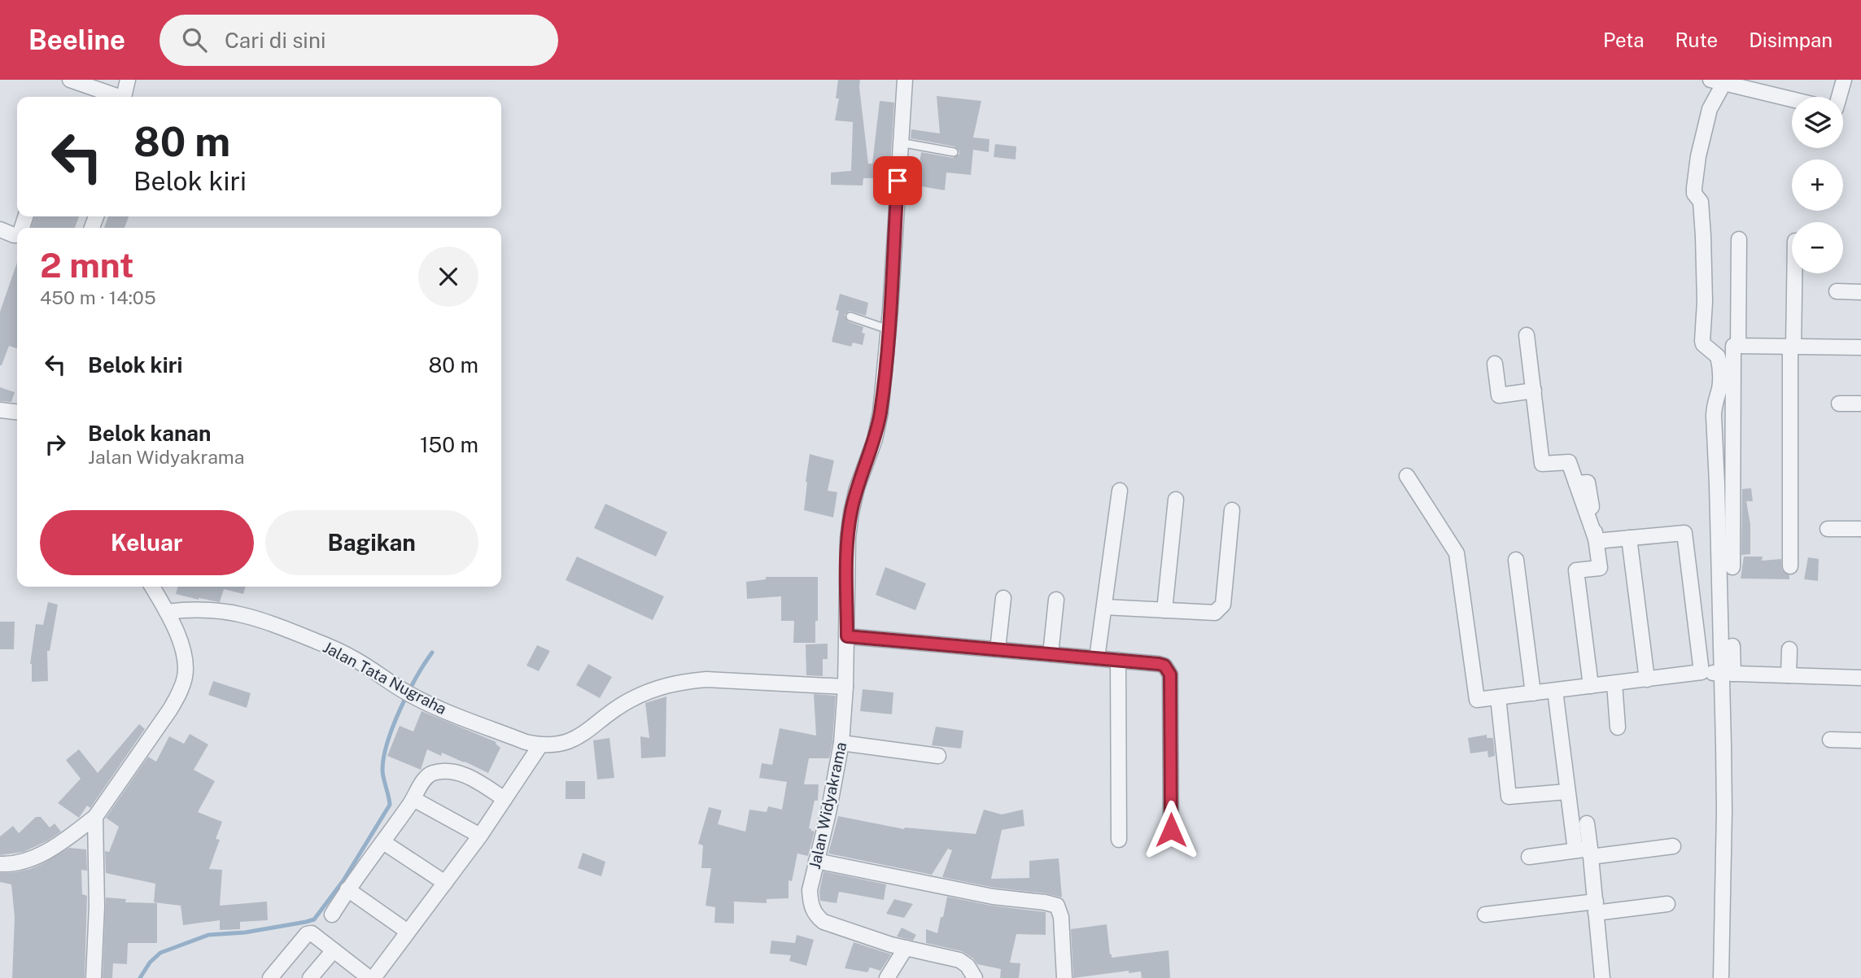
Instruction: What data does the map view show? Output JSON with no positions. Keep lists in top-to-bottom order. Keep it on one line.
{"streets":{"street":["Jalan Tata Nugraha","Jalan Widyakrama"]},"crossings":[["Jalan Tata Nugraha","Jalan Widyakrama"]],"page":{"header":"Beeline","search":"Cari di sini","nav":["Peta","Rute","Disimpan"],"map_buttons":["+","−"],"turn":["80 m","Belok kiri"],"heading":["2 mnt","450 m · 14:05"],"list":[{"name":"Belok kiri","value":"80 m"},{"name":"Belok kanan","note":"Jalan Widyakrama","value":"150 m"}],"buttons":["Keluar","Bagikan"]}}
